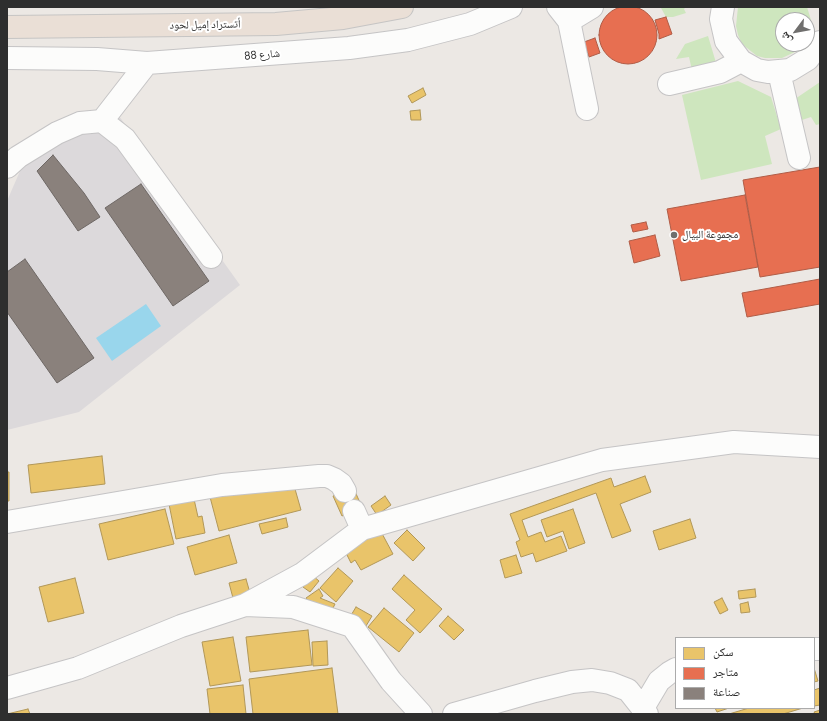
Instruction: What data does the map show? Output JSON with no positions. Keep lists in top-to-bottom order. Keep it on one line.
{"streets":{"highway":["أتستراد إميل لحود"],"street":["شارع 88"]},"places":["مجموعة البيال"],"legend":["سكن","متاجر","صناعة"],"north":"bottom left"}
